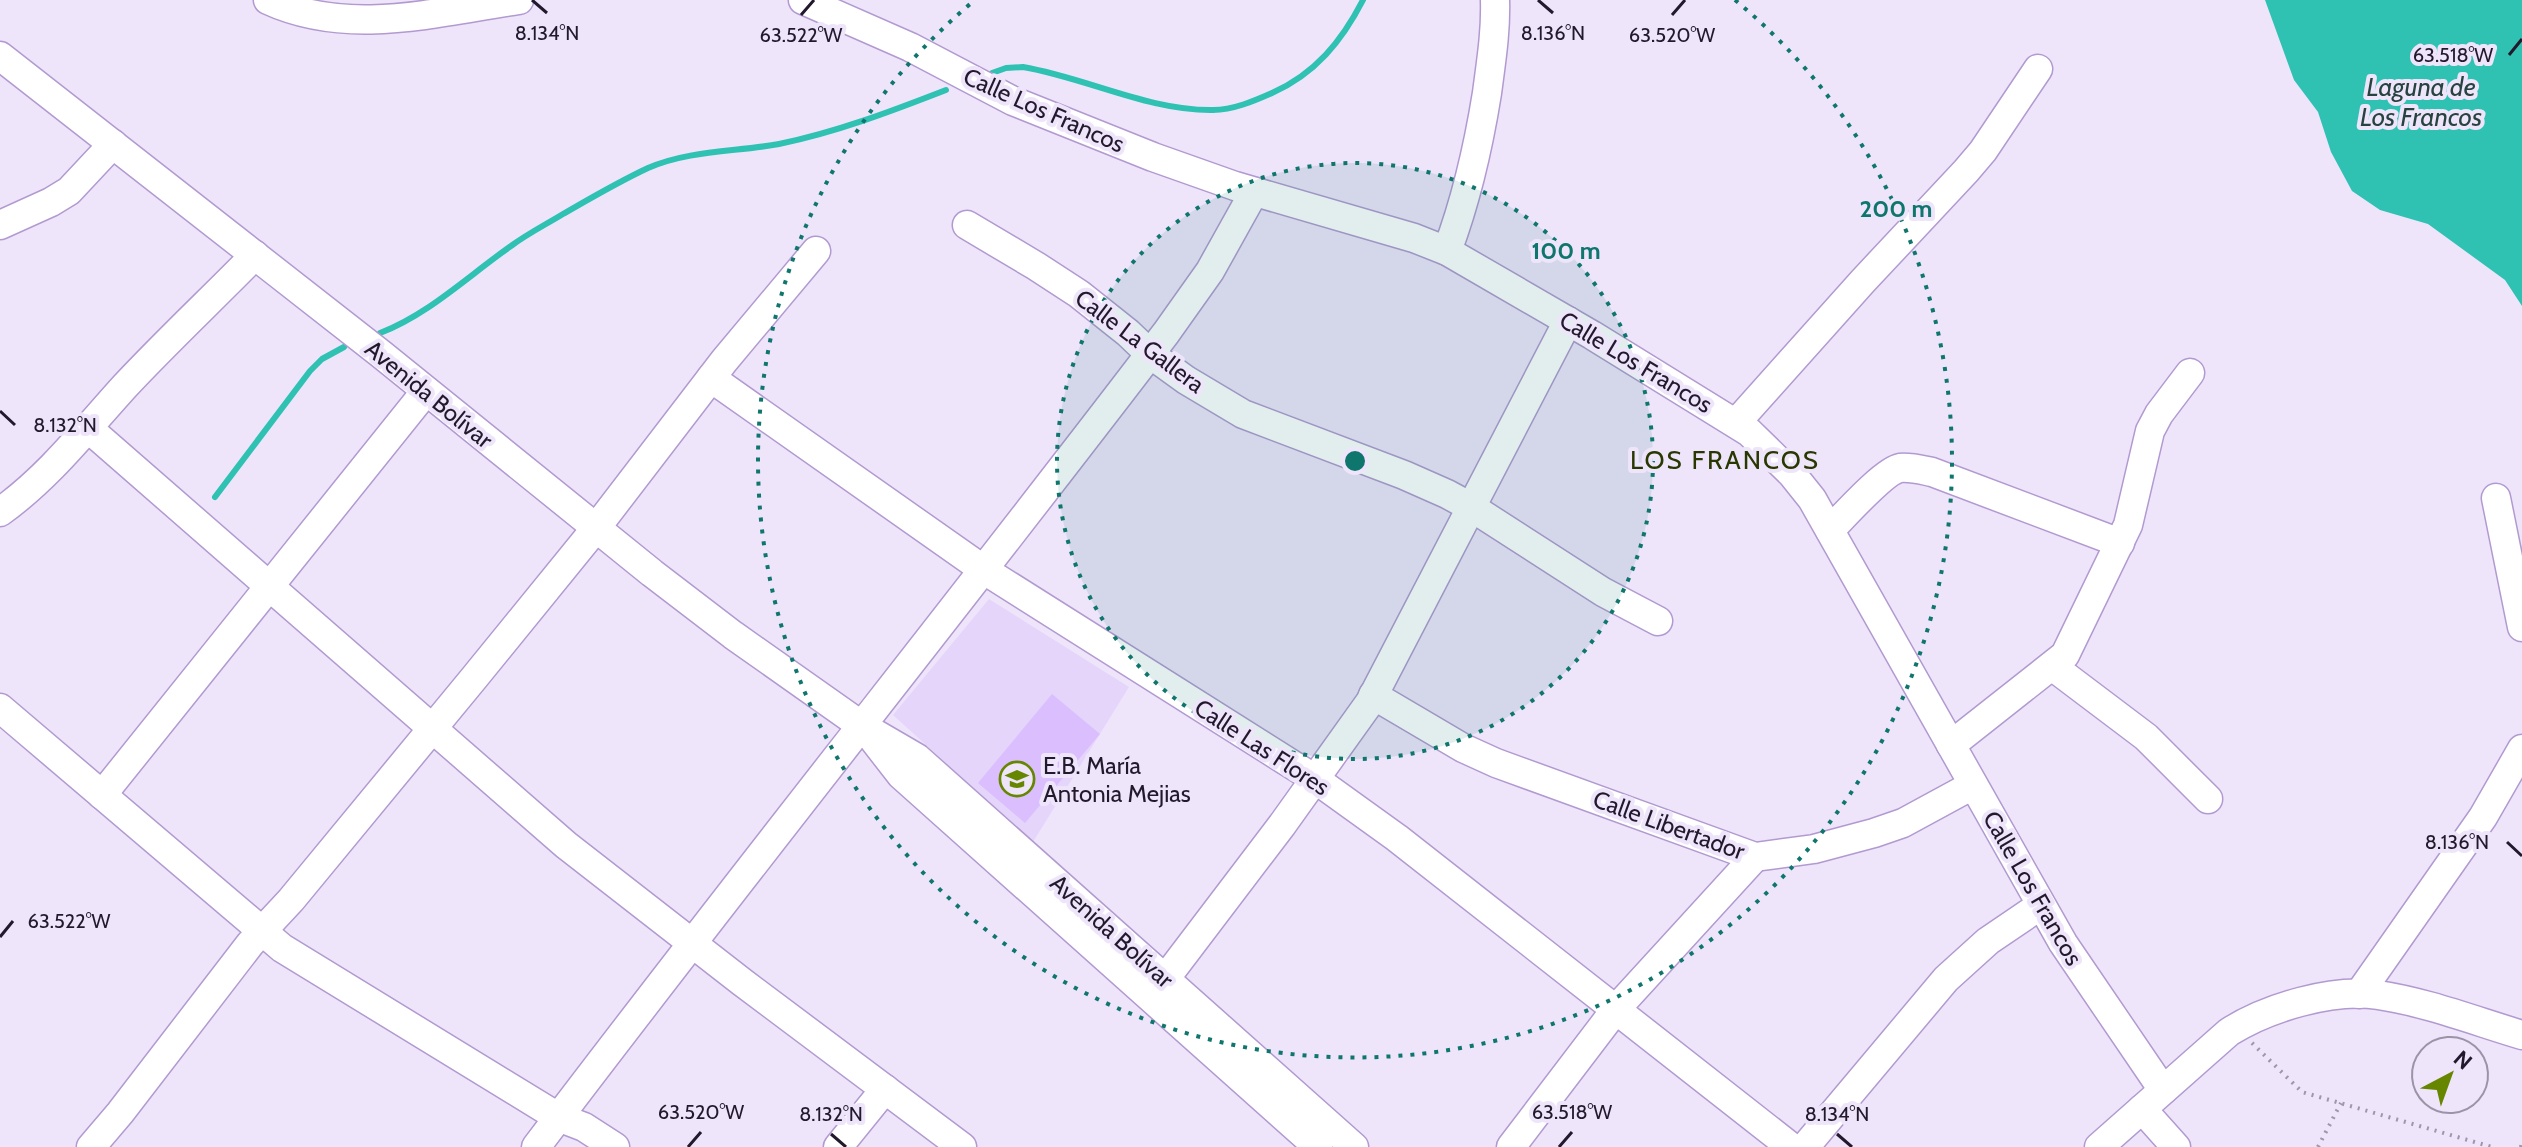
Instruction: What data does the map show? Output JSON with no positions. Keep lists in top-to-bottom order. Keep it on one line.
{"streets":{"street":["Calle Los Francos","Calle La Gallera","Avenida Bolívar","Calle Las Flores","Calle Libertador"]},"crossings":[["Calle Los Francos","Calle Libertador"]],"districts":["LOS FRANCOS"],"water":["Laguna de Los Francos"],"places":{"school or university":["E.B. María Antonia Mejias"]},"north":"top right","coordinates":["8.134°N","8.136°N","63.522°W","63.520°W","63.518°W","8.132°N"],"rings":["200 m","100 m"]}
